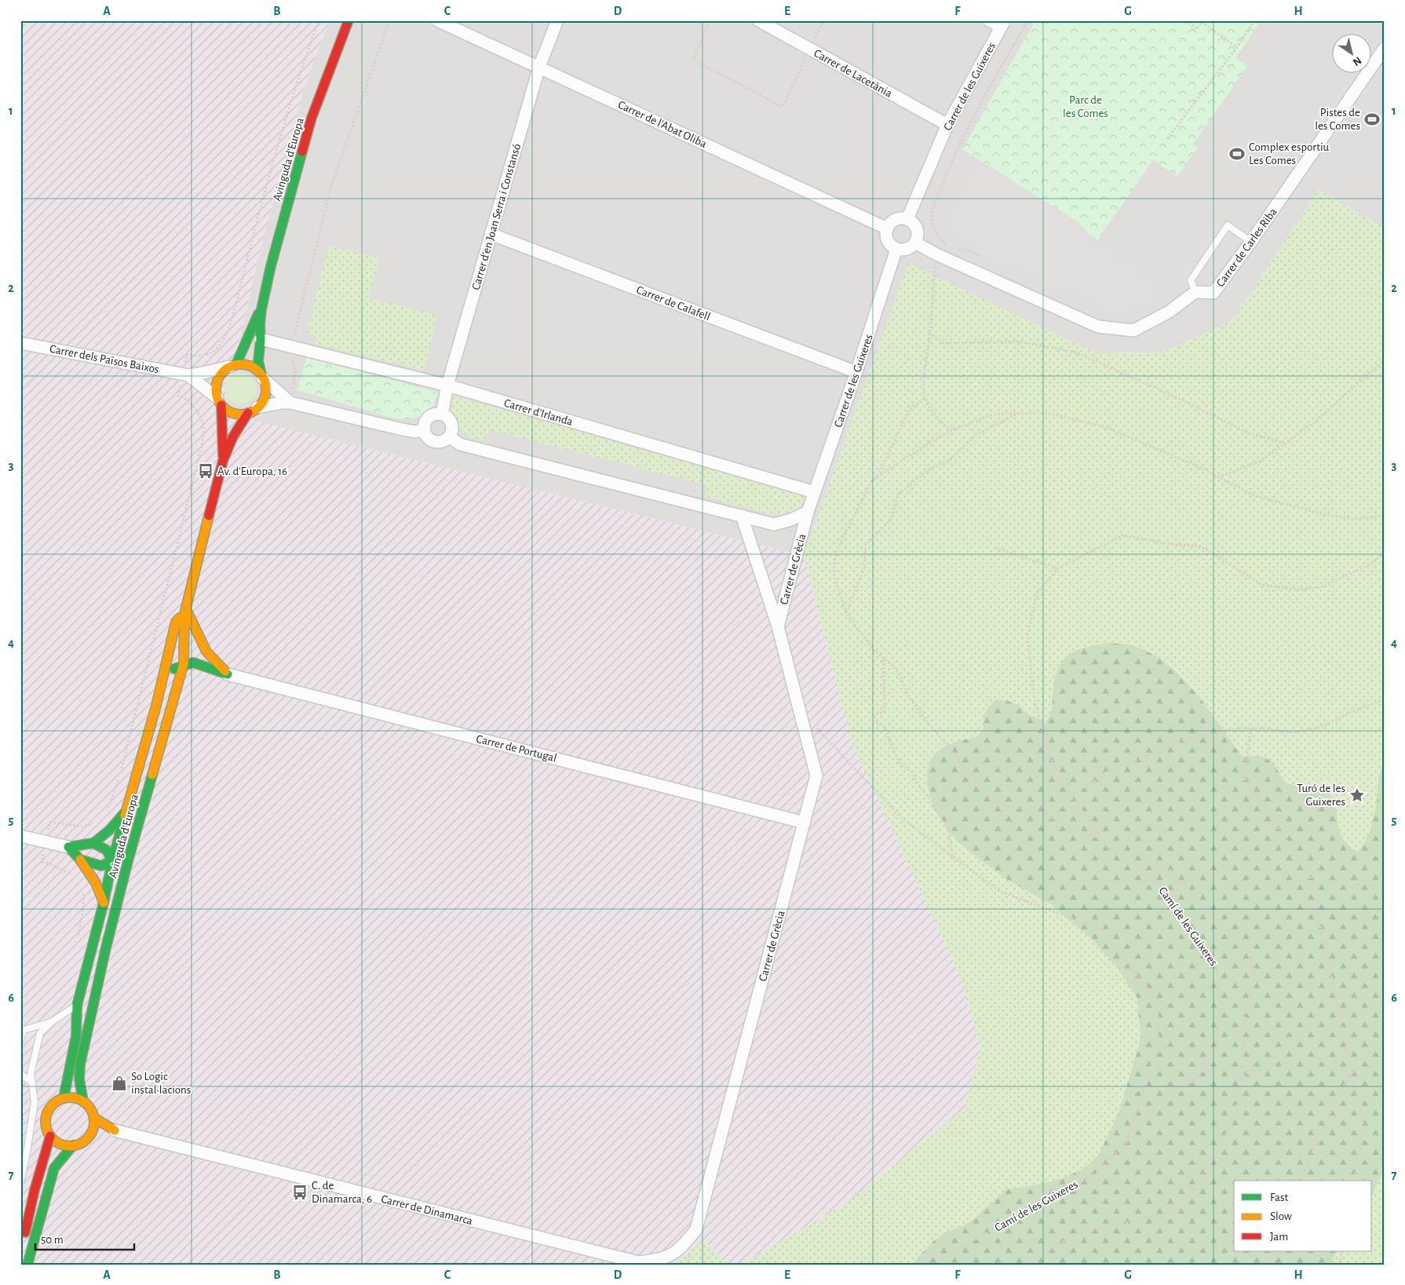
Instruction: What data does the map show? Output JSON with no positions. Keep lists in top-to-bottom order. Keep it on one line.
{"streets":{"street":["Carrer de Lacetània","Carrer de les Guixeres","Carrer de l'Abat Oliba","Avinguda d'Europa","Carrer d'en Joan Serra i Constansó","Carrer de Carles Riba","Carrer de Calafell","Carrer dels Països Baixos","Carrer d'Irlanda","Carrer de Grècia","Carrer de Portugal","Carrer de Dinamarca"],"path":["Camí de les Guixeres"]},"crossings":[["Carrer de Lacetània","Carrer de les Guixeres"],["Carrer de les Guixeres","Carrer de l'Abat Oliba"],["Carrer de les Guixeres","Carrer de Calafell"],["Carrer de les Guixeres","Carrer d'Irlanda"],["Carrer de les Guixeres","Carrer de Grècia"],["Carrer de l'Abat Oliba","Carrer d'en Joan Serra i Constansó"],["Avinguda d'Europa","Carrer dels Països Baixos"],["Avinguda d'Europa","Carrer d'Irlanda"],["Carrer d'en Joan Serra i Constansó","Carrer de Calafell"],["Carrer d'en Joan Serra i Constansó","Carrer d'Irlanda"],["Carrer de Grècia","Carrer de Portugal"],["Carrer de Grècia","Carrer de Dinamarca"]],"parks":["Parc de les Comes"],"places":{"sports":["Pistes de les Comes","Complex esportiu Les Comes"],"bus stop":["Av. d'Europa, 16","C. de Dinamarca, 6"],"place":["Turó de les Guixeres"],"shop":["So Logic instal·lacions"]},"legend":["Fast","Slow","Jam"],"scale_bar":"50 m","north":"bottom right","grid":{"columns":["A","B","C","D","E","F","G","H"],"rows":["1","2","3","4","5","6","7"]}}
